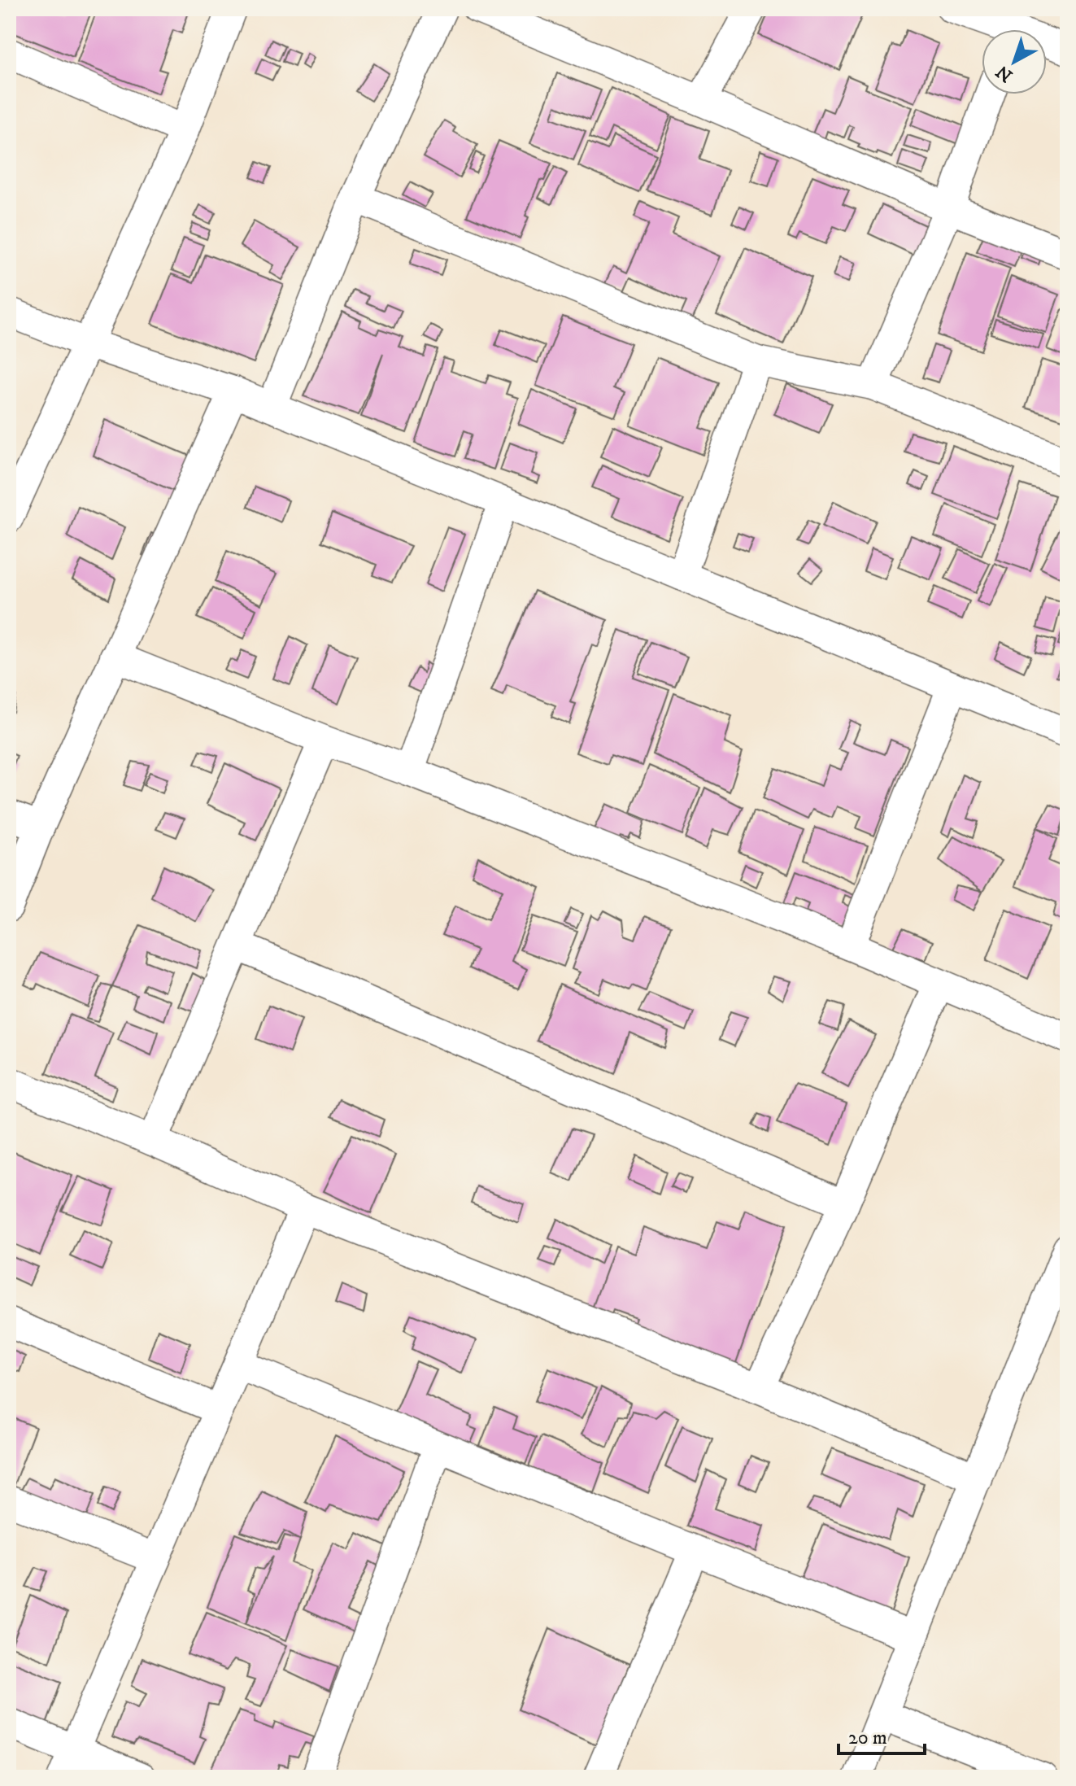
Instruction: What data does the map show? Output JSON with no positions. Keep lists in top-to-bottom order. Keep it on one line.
{"scale_bar":"20 m","north":"bottom left"}
